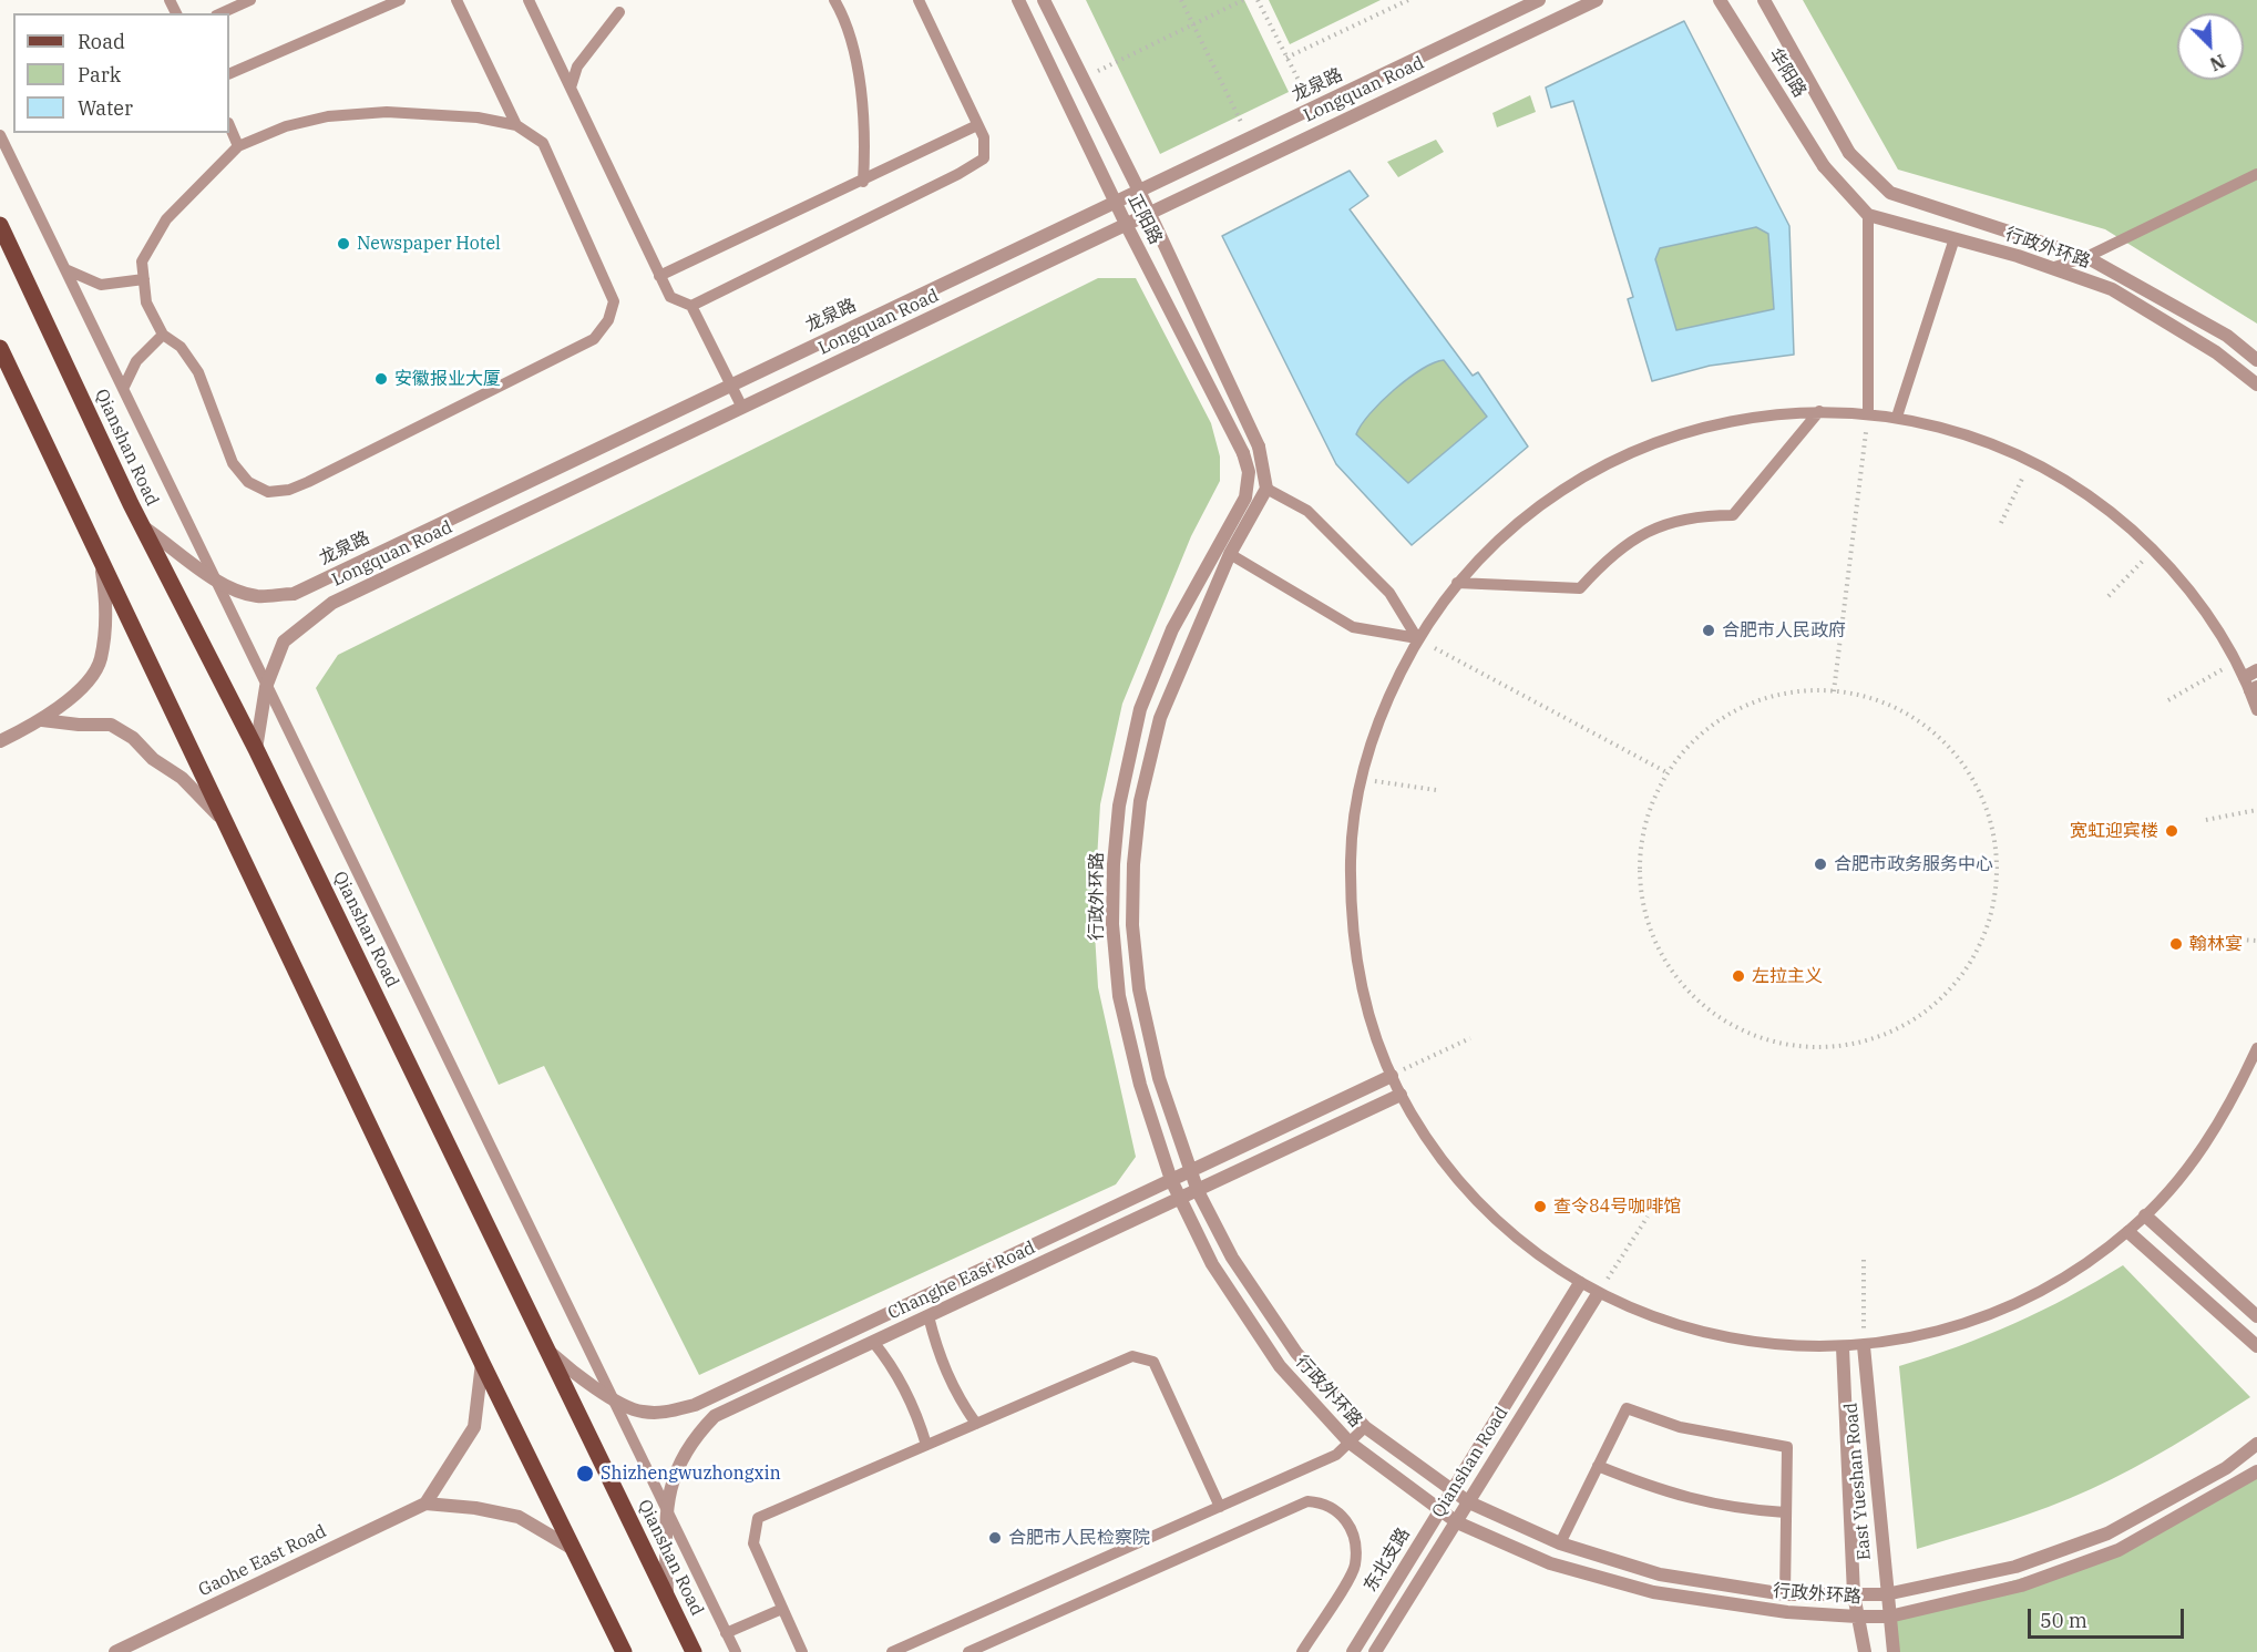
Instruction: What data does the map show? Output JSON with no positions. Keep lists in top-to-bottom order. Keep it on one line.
{"streets":{"main road":["Qianshan Road"],"street":["华阳路","龙泉路","Longquan Road","正阳路","行政外环路","Changhe East Road","East Yueshan Road","东北支路","Gaohe East Road"]},"crossings":[["华阳路","行政外环路"],["龙泉路","正阳路"],["龙泉路","Qianshan Road"],["Longquan Road","正阳路"],["Longquan Road","Qianshan Road"],["正阳路","行政外环路"],["行政外环路","Qianshan Road"],["行政外环路","Changhe East Road"],["行政外环路","East Yueshan Road"],["行政外环路","东北支路"],["Qianshan Road","Changhe East Road"]],"places":["Newspaper Hotel","安徽报业大厦","合肥市人民政府","宽虹迎宾楼","合肥市政务服务中心","翰林宴","左拉主义","查令84号咖啡馆","Shizhengwuzhongxin","合肥市人民检察院"],"legend":["Road","Park","Water"],"scale_bar":"50 m","north":"bottom right"}
